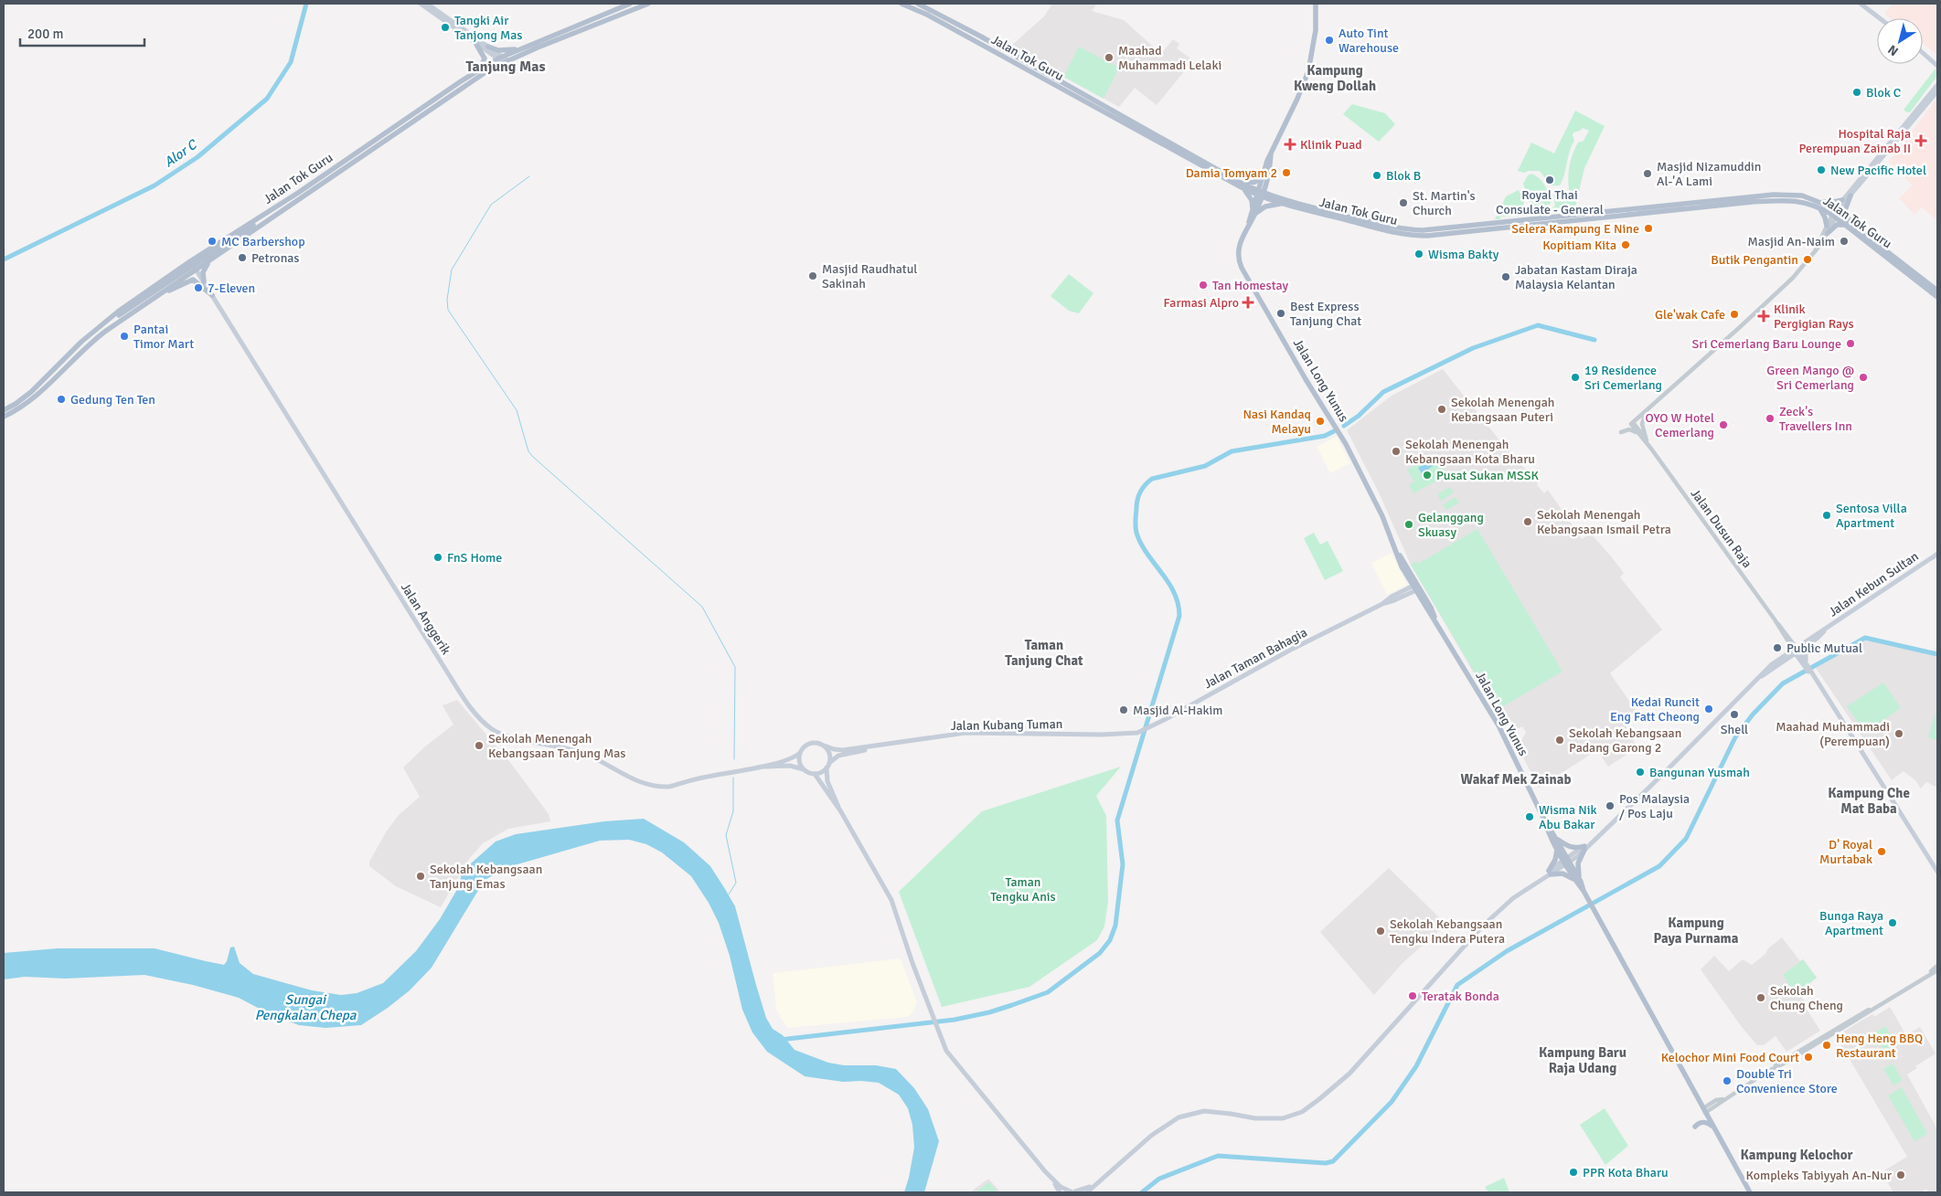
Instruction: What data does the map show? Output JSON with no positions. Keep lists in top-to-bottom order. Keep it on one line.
{"streets":{"main road":["Jalan Tok Guru","Jalan Long Yunus","Jalan Kebun Sultan","Jalan Anggerik","Jalan Taman Bahagia","Jalan Kubang Tuman"],"street":["Jalan Dusun Raja"]},"crossings":[["Jalan Tok Guru","Jalan Long Yunus"],["Jalan Tok Guru","Jalan Anggerik"],["Jalan Long Yunus","Jalan Kebun Sultan"],["Jalan Long Yunus","Jalan Taman Bahagia"],["Jalan Dusun Raja","Jalan Kebun Sultan"],["Jalan Anggerik","Jalan Kubang Tuman"],["Jalan Taman Bahagia","Jalan Kubang Tuman"]],"districts":["Tanjung Mas","Kampung Kweng Dollah","Taman Tanjung Chat","Wakaf Mek Zainab","Kampung Che Mat Baba","Kampung Paya Purnama","Kampung Baru Raja Udang","Kampung Kelochor"],"water":["Alor C","Sungai Pengkalan Chepa"],"parks":["Taman Tengku Anis"],"places":{"other":["Tangki Air Tanjong Mas","Auto Tint Warehouse","Maahad Muhammadi Lelaki","Blok C","New Pacific Hotel","Damia Tomyam 2","Masjid Nizamuddin Al-'A Lami","Blok B","Royal Thai Consulate - General","St. Martin's Church","Selera Kampung E Nine","MC Barbershop","Masjid An-Naim","Kopitiam Kita","Wisma Bakty","Petronas","Butik Pengantin","Masjid Raudhatul Sakinah","Jabatan Kastam Diraja Malaysia Kelantan","Tan Homestay","7-Eleven","Best Express Tanjung Chat","Gle'wak Cafe","Pantai Timor Mart","Sri Cemerlang Baru Lounge","19 Residence Sri Cemerlang","Green Mango @ Sri Cemerlang","Gedung Ten Ten","Sekolah Menengah Kebangsaan Puteri","Zeck's Travellers Inn","Nasi Kandaq Melayu","OYO W Hotel Cemerlang","Sekolah Menengah Kebangsaan Kota Bharu","Pusat Sukan MSSK","Sentosa Villa Apartment","Sekolah Menengah Kebangsaan Ismail Petra","Gelanggang Skuasy","FnS Home","Public Mutual","Kedai Runcit Eng Fatt Cheong","Masjid Al-Hakim","Shell","Maahad Muhammadi (Perempuan)","Sekolah Kebangsaan Padang Garong 2","Sekolah Menengah Kebangsaan Tanjung Mas","Bangunan Yusmah","Pos Malaysia / Pos Laju","Wisma Nik Abu Bakar","D' Royal Murtabak","Sekolah Kebangsaan Tanjung Emas","Bunga Raya Apartment","Sekolah Kebangsaan Tengku Indera Putera","Teratak Bonda","Sekolah Chung Cheng","Heng Heng BBQ Restaurant","Kelochor Mini Food Court","Double Tri Convenience Store","PPR Kota Bharu","Kompleks Tabiyyah An-Nur"],"health":["Hospital Raja Perempuan Zainab II","Klinik Puad","Farmasi Alpro","Klinik Pergigian Rays"]},"scale_bar":"200 m","north":"bottom left"}
